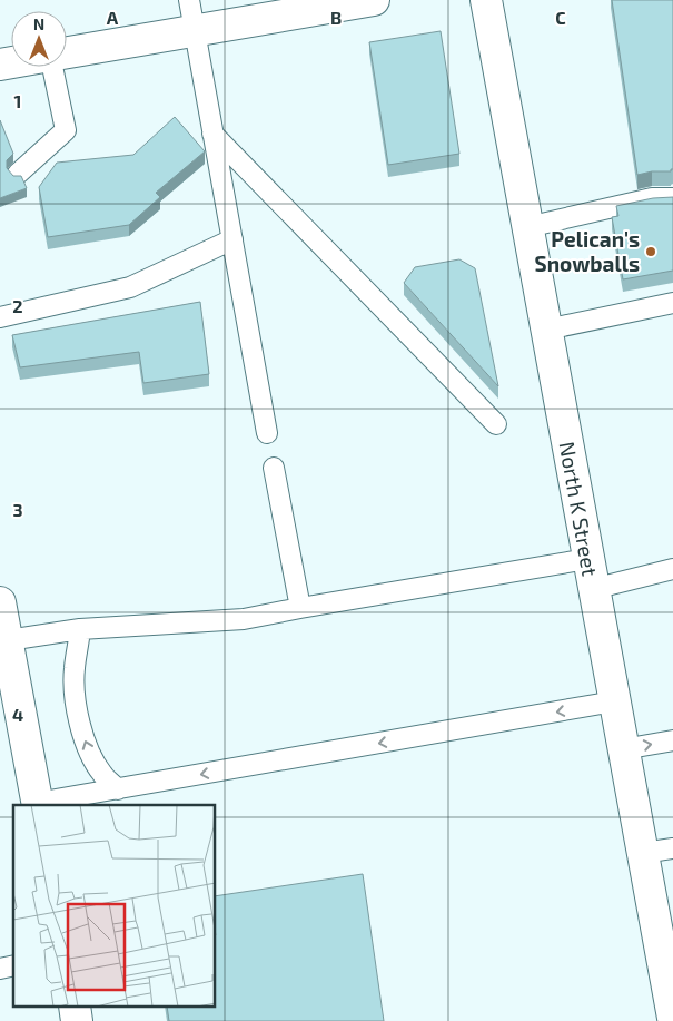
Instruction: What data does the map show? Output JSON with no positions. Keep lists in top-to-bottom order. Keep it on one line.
{"streets":{"street":["North K Street"]},"places":["Pelican's Snowballs"],"north":"top","grid":{"columns":["A","B","C"],"rows":["1","2","3","4"]}}
